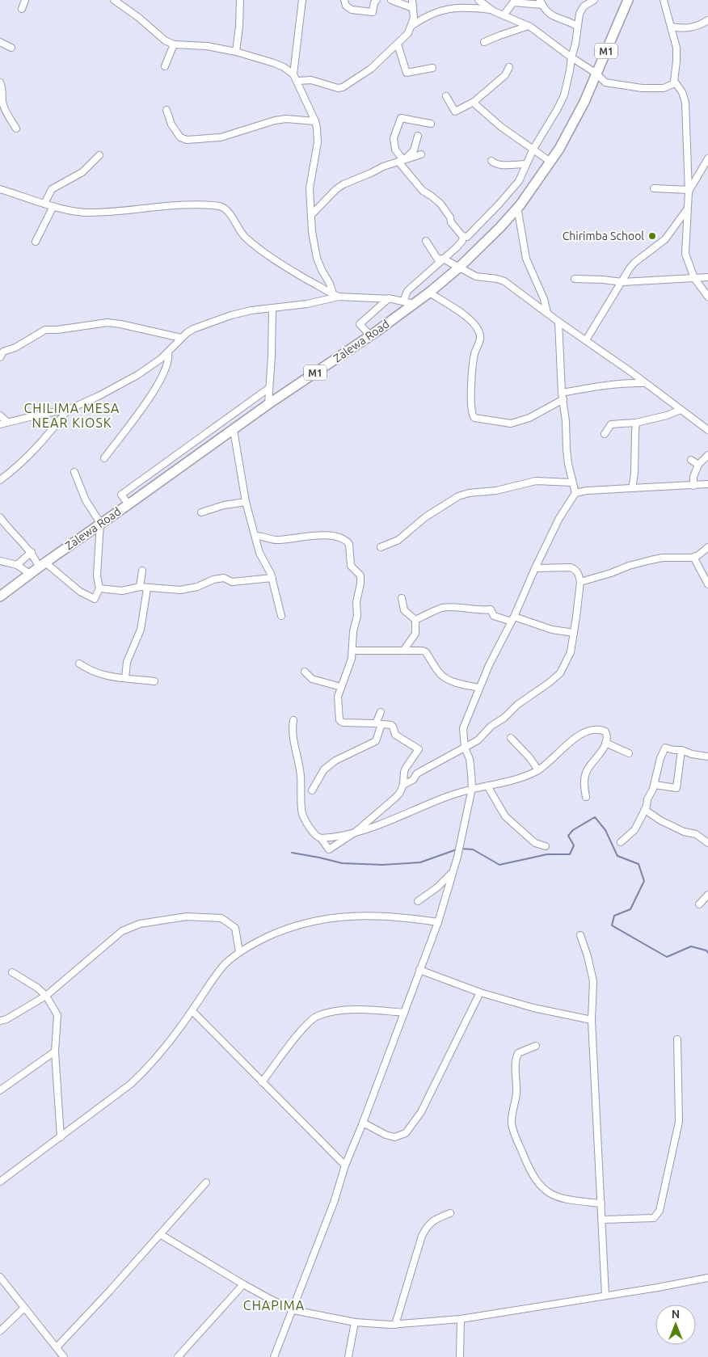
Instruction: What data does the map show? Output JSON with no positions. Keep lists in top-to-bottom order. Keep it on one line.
{"streets":{"highway":["M1","Zalewa Road"]},"districts":["CHILIMA MESA NEAR KIOSK","CHAPIMA"],"places":["Chirimba School"],"north":"top"}
